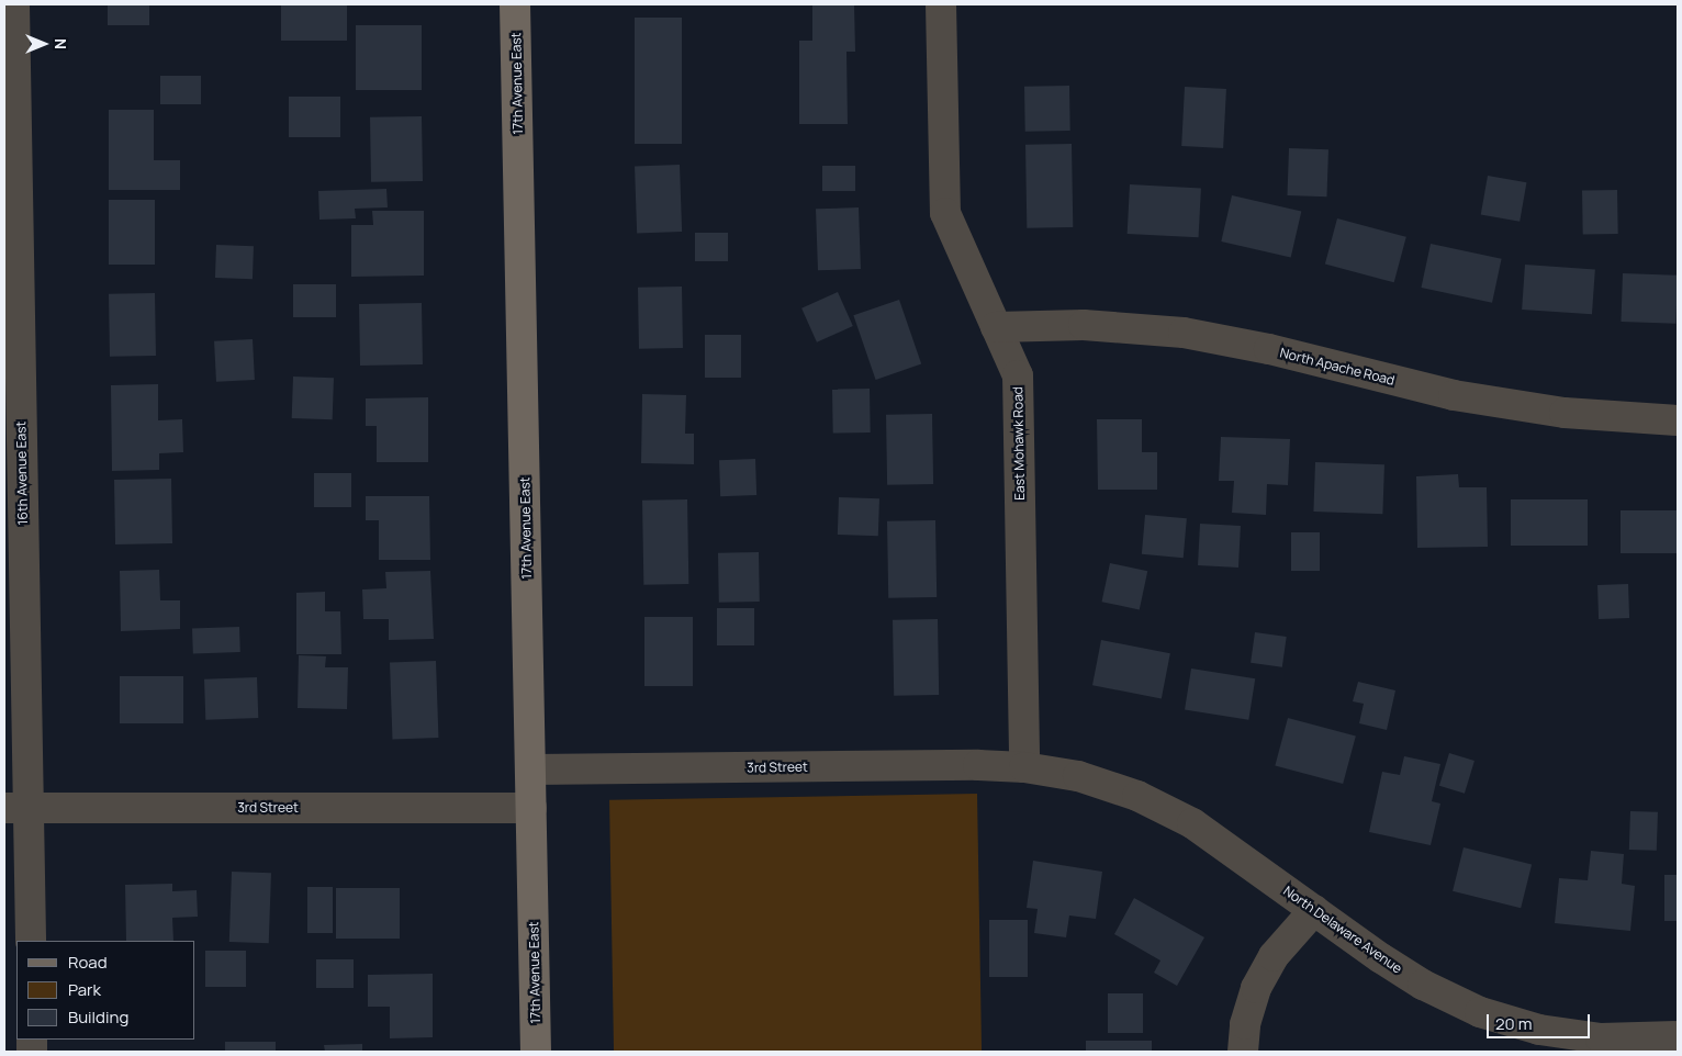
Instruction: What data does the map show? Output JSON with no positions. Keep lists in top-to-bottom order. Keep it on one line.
{"streets":{"street":["17th Avenue East","North Apache Road","East Mohawk Road","16th Avenue East","3rd Street","North Delaware Avenue"]},"crossings":[["17th Avenue East","3rd Street"],["North Apache Road","East Mohawk Road"],["East Mohawk Road","3rd Street"],["East Mohawk Road","North Delaware Avenue"],["16th Avenue East","3rd Street"],["3rd Street","North Delaware Avenue"]],"legend":["Road","Park","Building"],"scale_bar":"20 m","north":"right"}
